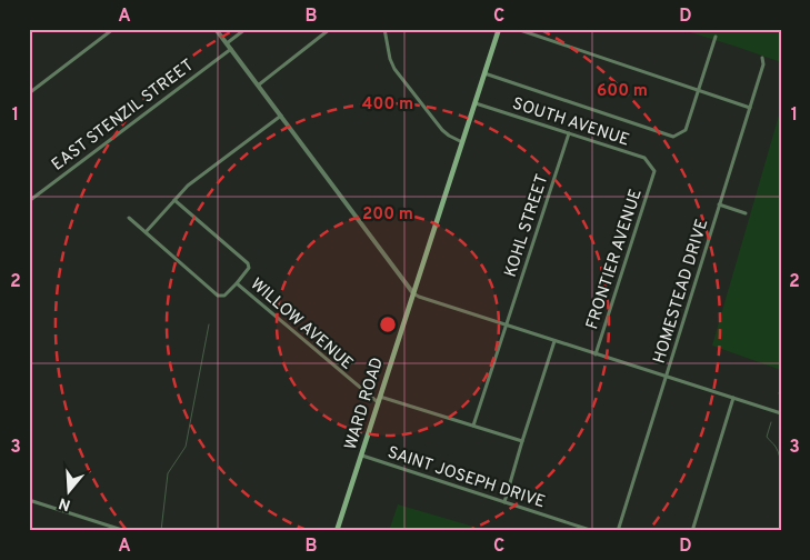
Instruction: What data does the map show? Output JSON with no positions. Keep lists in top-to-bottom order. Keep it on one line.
{"streets":{"main road":["WARD ROAD"],"street":["EAST STENZIL STREET","SOUTH AVENUE","KOHL STREET","FRONTIER AVENUE","HOMESTEAD DRIVE","WILLOW AVENUE","SAINT JOSEPH DRIVE"]},"crossings":[["SOUTH AVENUE","KOHL STREET"],["SOUTH AVENUE","FRONTIER AVENUE"],["SOUTH AVENUE","WARD ROAD"],["WILLOW AVENUE","WARD ROAD"],["WARD ROAD","SAINT JOSEPH DRIVE"]],"north":"bottom","grid":{"columns":["A","B","C","D"],"rows":["1","2","3"]},"rings":["600 m","400 m","200 m"]}
